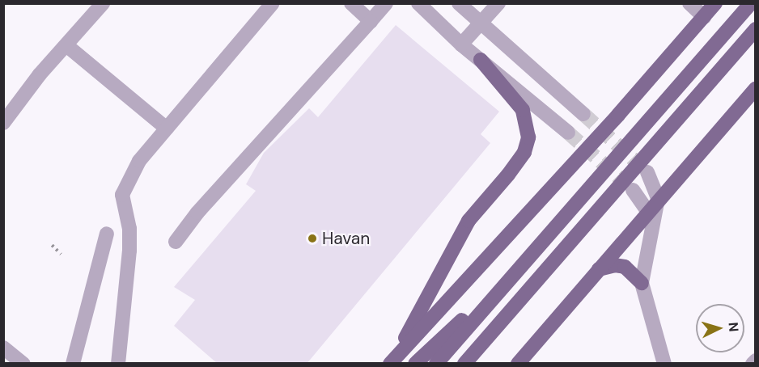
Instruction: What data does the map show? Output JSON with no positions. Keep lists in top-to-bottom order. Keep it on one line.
{"places":["Havan"],"north":"right"}
